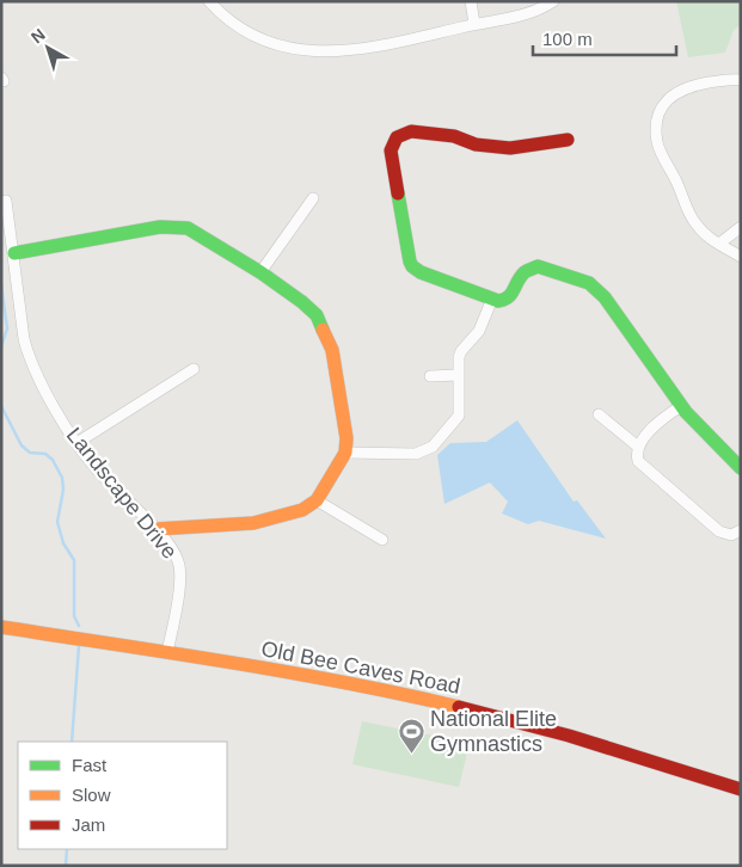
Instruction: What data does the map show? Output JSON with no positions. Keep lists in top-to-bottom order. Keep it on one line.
{"streets":{"street":["Landscape Drive","Old Bee Caves Road"]},"crossings":[["Landscape Drive","Old Bee Caves Road"]],"places":{"sports":["National Elite Gymnastics"]},"legend":["Fast","Slow","Jam"],"scale_bar":"100 m","north":"top left"}
